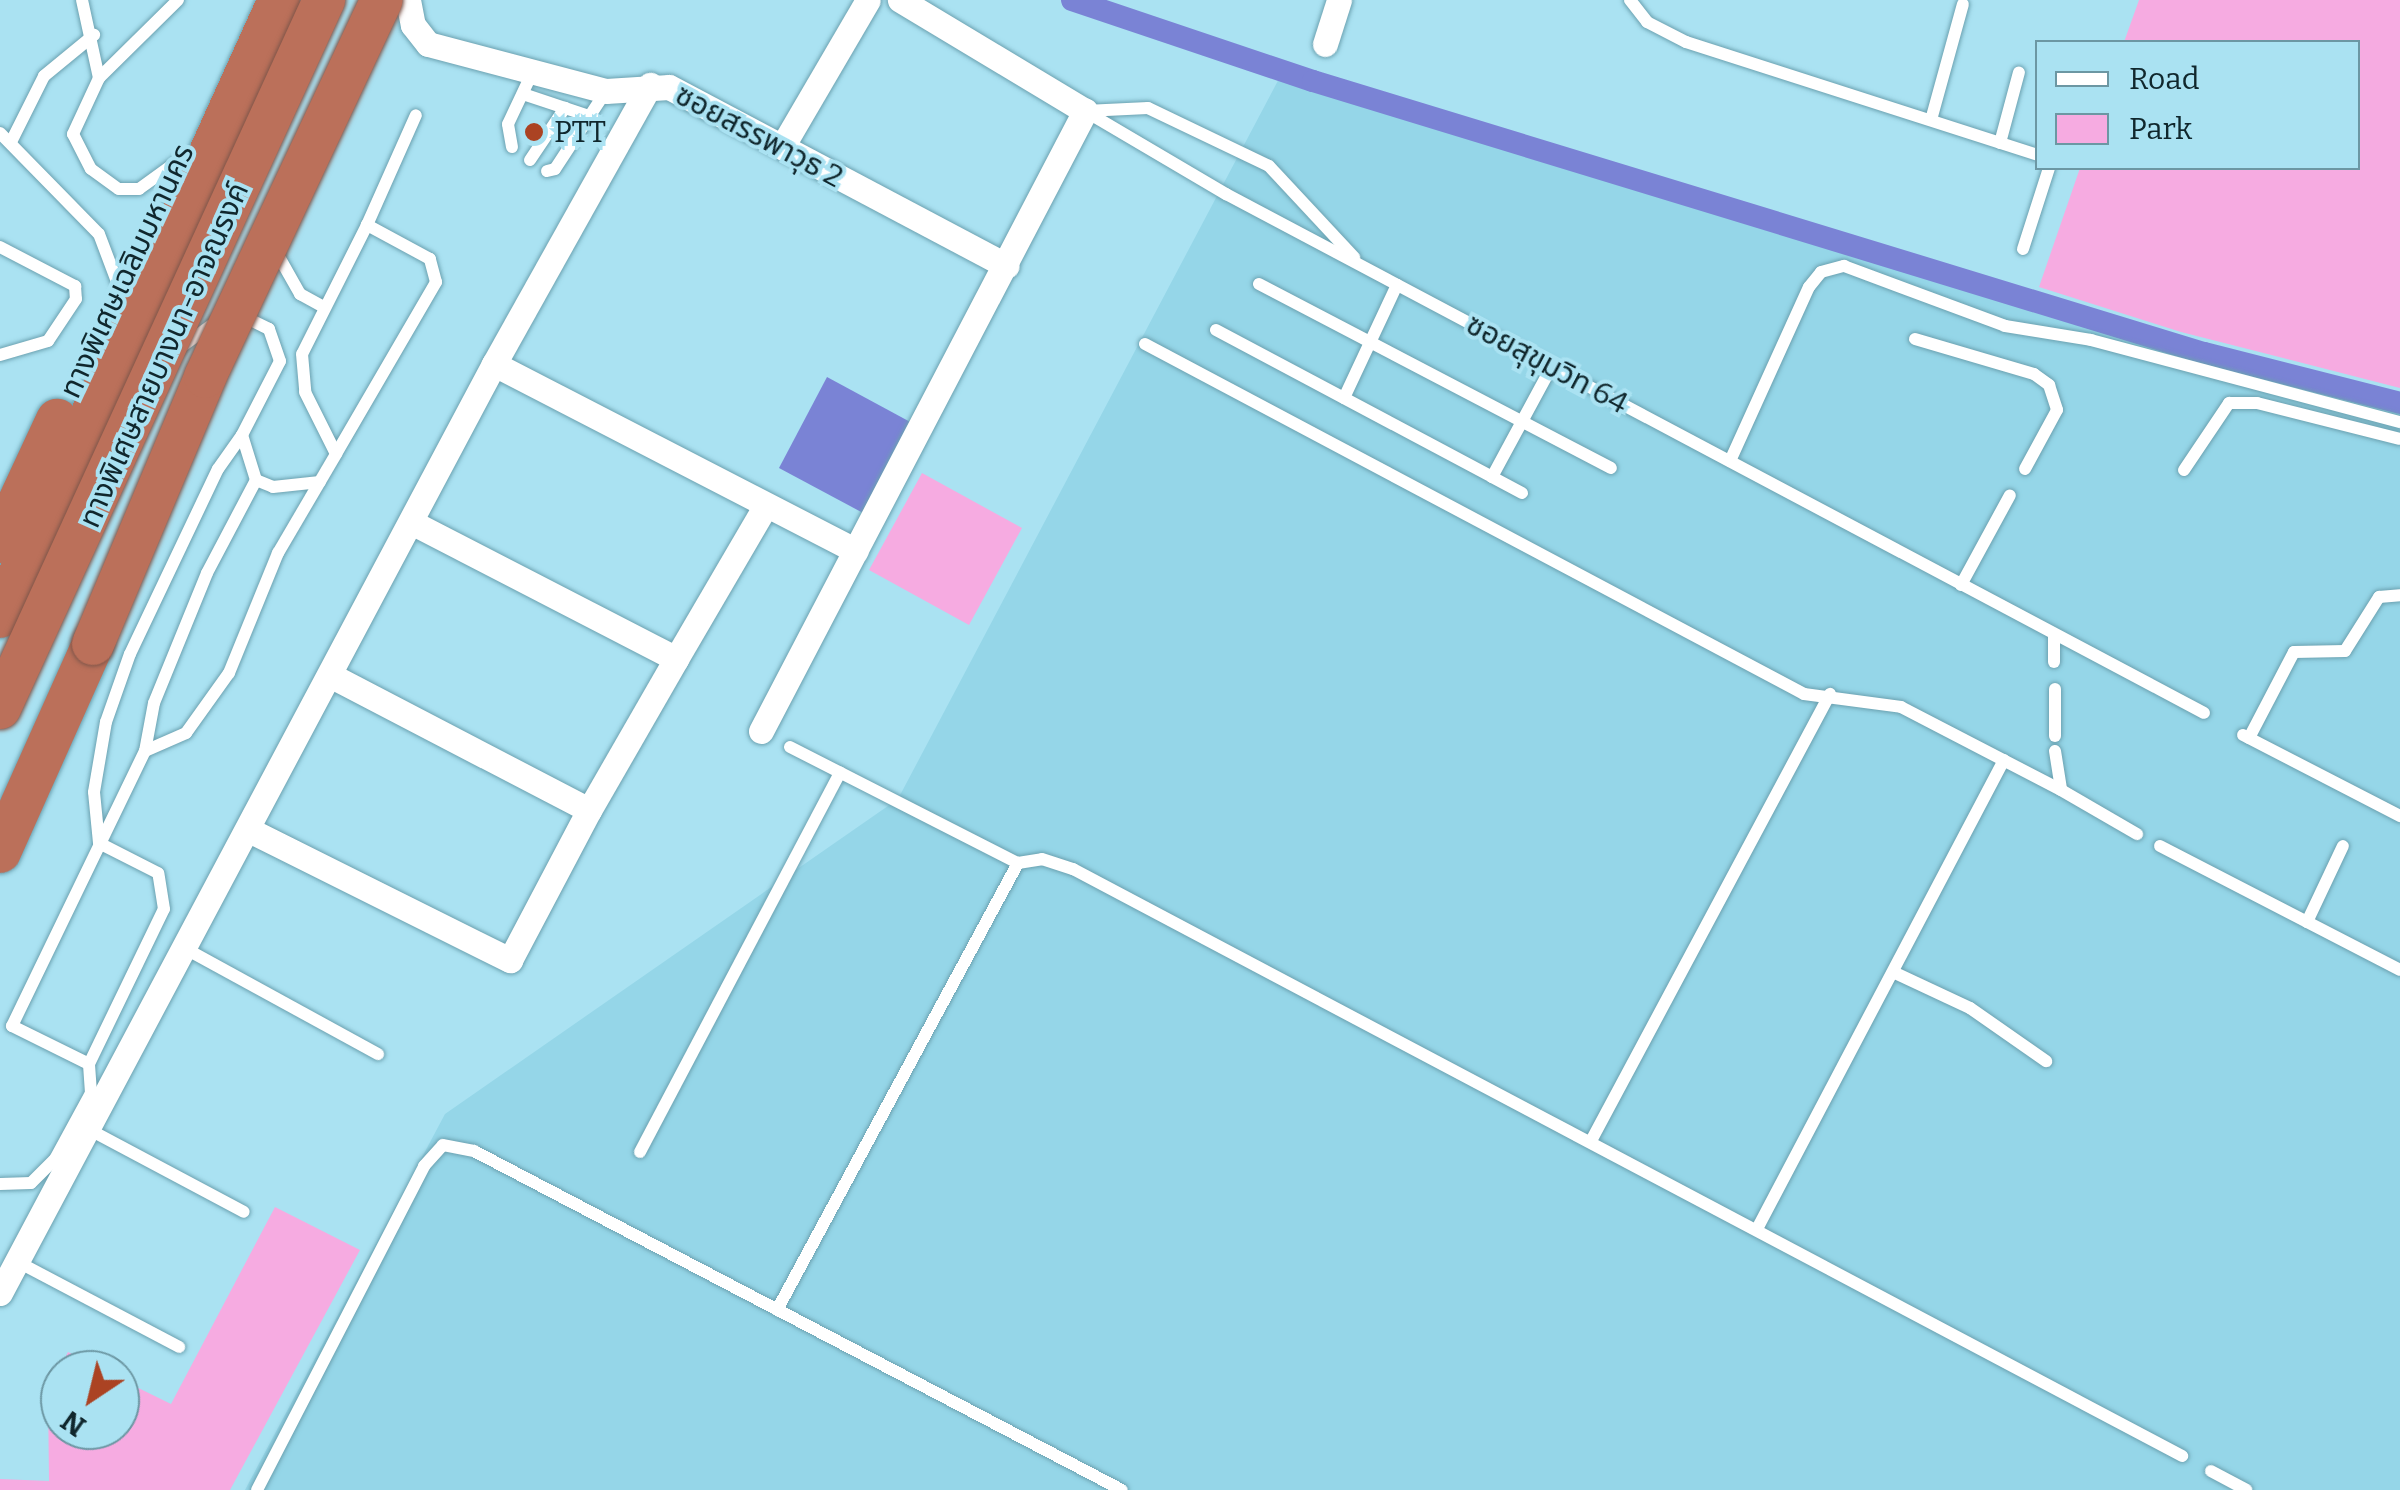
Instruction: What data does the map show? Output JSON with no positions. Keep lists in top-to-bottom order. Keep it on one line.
{"streets":{"highway":["ทางพิเศษเฉลิมมหานคร","ทางพิเศษสายบางนา-อาจณรงค์"],"street":["ซอยสรรพาวุธ 2","ซอยสุขุมวิท 64"]},"places":["PTT"],"legend":["Road","Park"],"north":"bottom left"}
